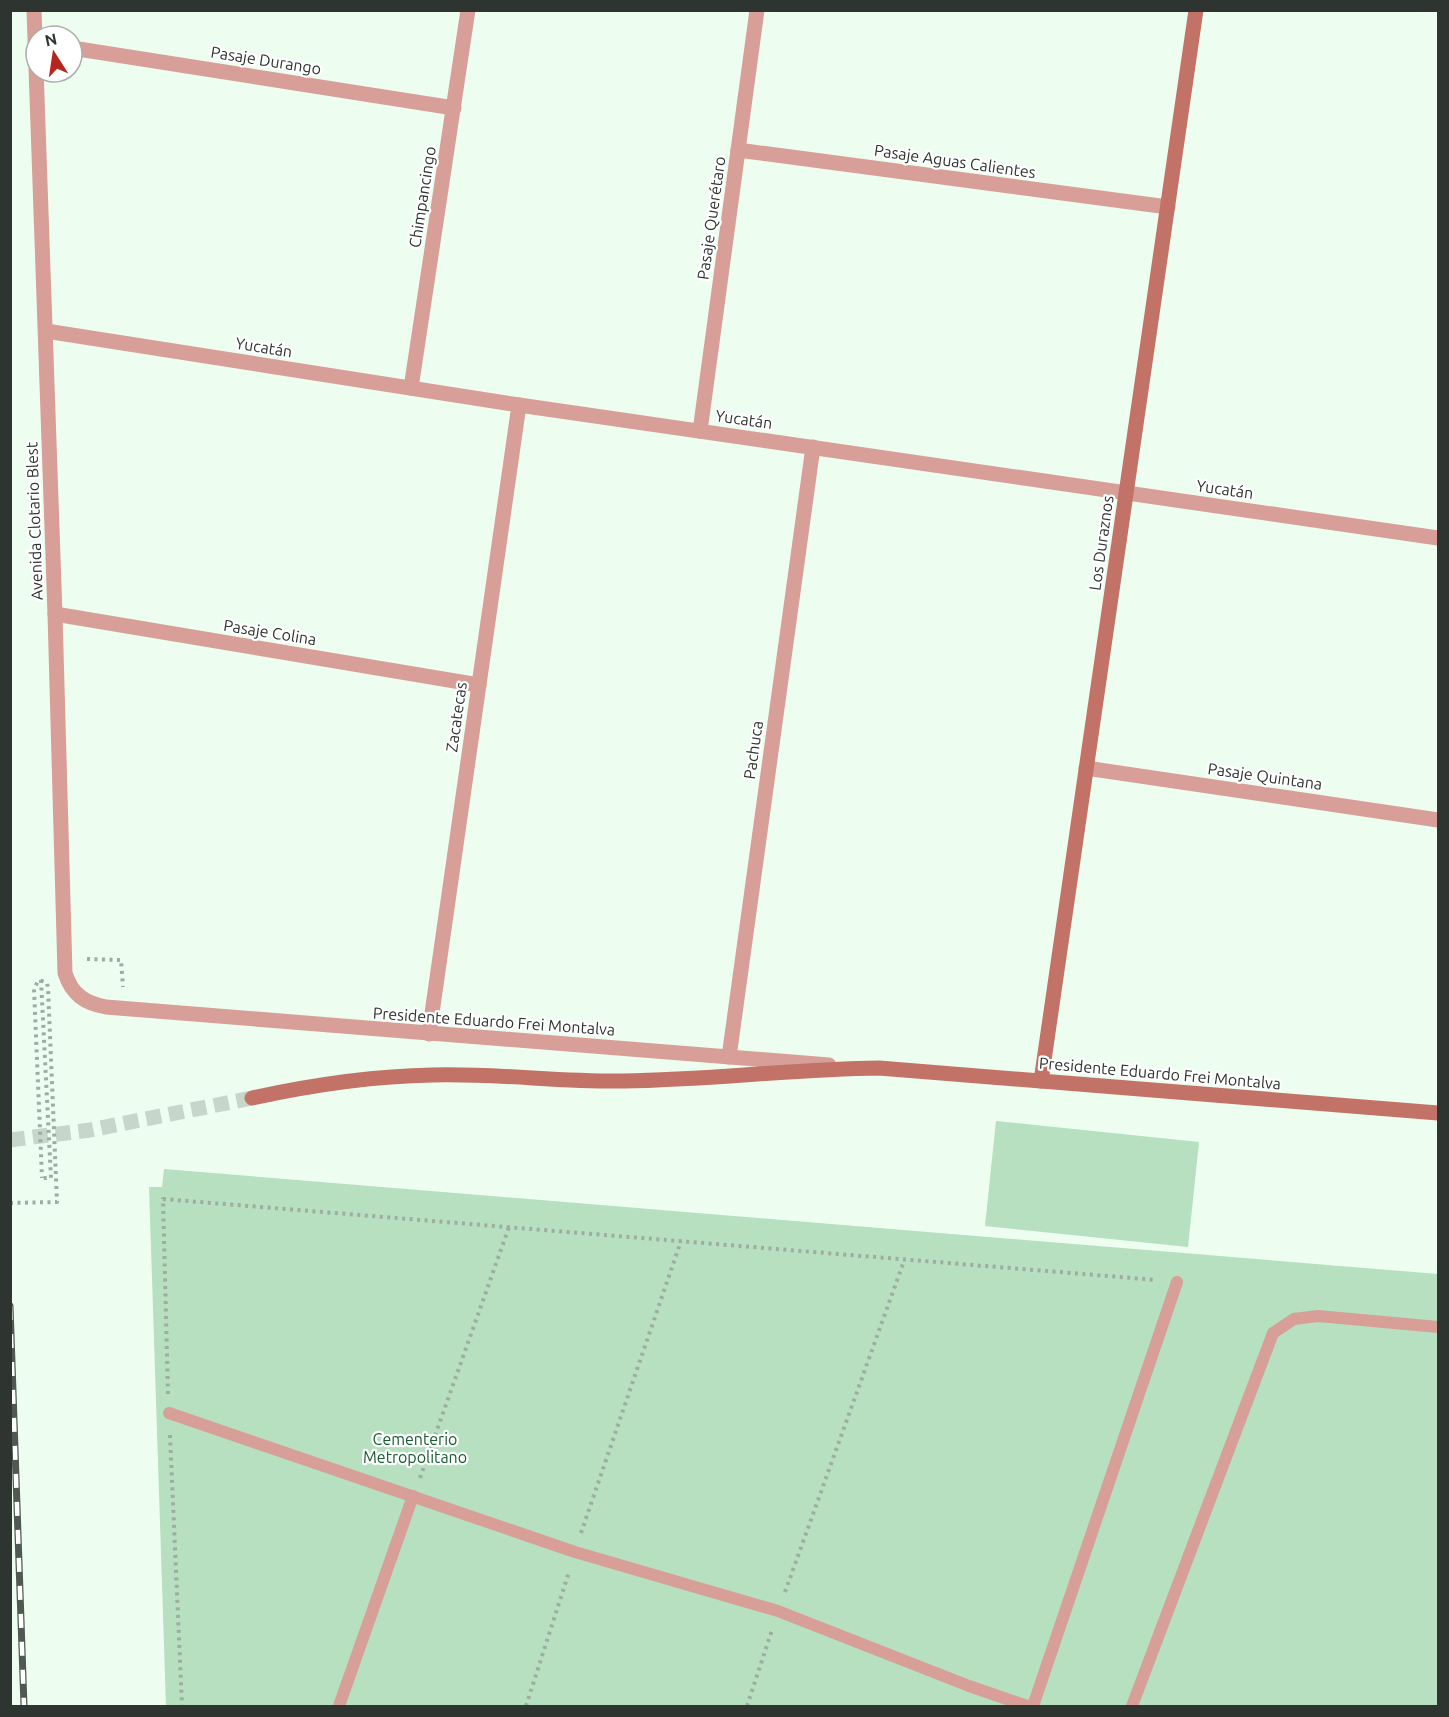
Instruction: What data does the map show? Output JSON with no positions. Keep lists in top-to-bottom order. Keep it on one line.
{"streets":{"street":["Pasaje Durango","Pasaje Aguas Calientes","Chimpancingo","Pasaje Querétaro","Yucatán","Avenida Clotario Blest","Los Duraznos","Pasaje Colina","Zacatecas","Pachuca","Pasaje Quintana","Presidente Eduardo Frei Montalva"]},"crossings":[["Pasaje Durango","Chimpancingo"],["Pasaje Aguas Calientes","Pasaje Querétaro"],["Pasaje Aguas Calientes","Los Duraznos"],["Chimpancingo","Yucatán"],["Pasaje Querétaro","Yucatán"],["Yucatán","Avenida Clotario Blest"],["Yucatán","Los Duraznos"],["Yucatán","Zacatecas"],["Yucatán","Pachuca"],["Avenida Clotario Blest","Pasaje Colina"],["Avenida Clotario Blest","Presidente Eduardo Frei Montalva"],["Los Duraznos","Pasaje Quintana"],["Los Duraznos","Presidente Eduardo Frei Montalva"],["Pasaje Colina","Zacatecas"],["Zacatecas","Presidente Eduardo Frei Montalva"],["Pachuca","Presidente Eduardo Frei Montalva"]],"parks":["Cementerio Metropolitano"],"north":"top"}
